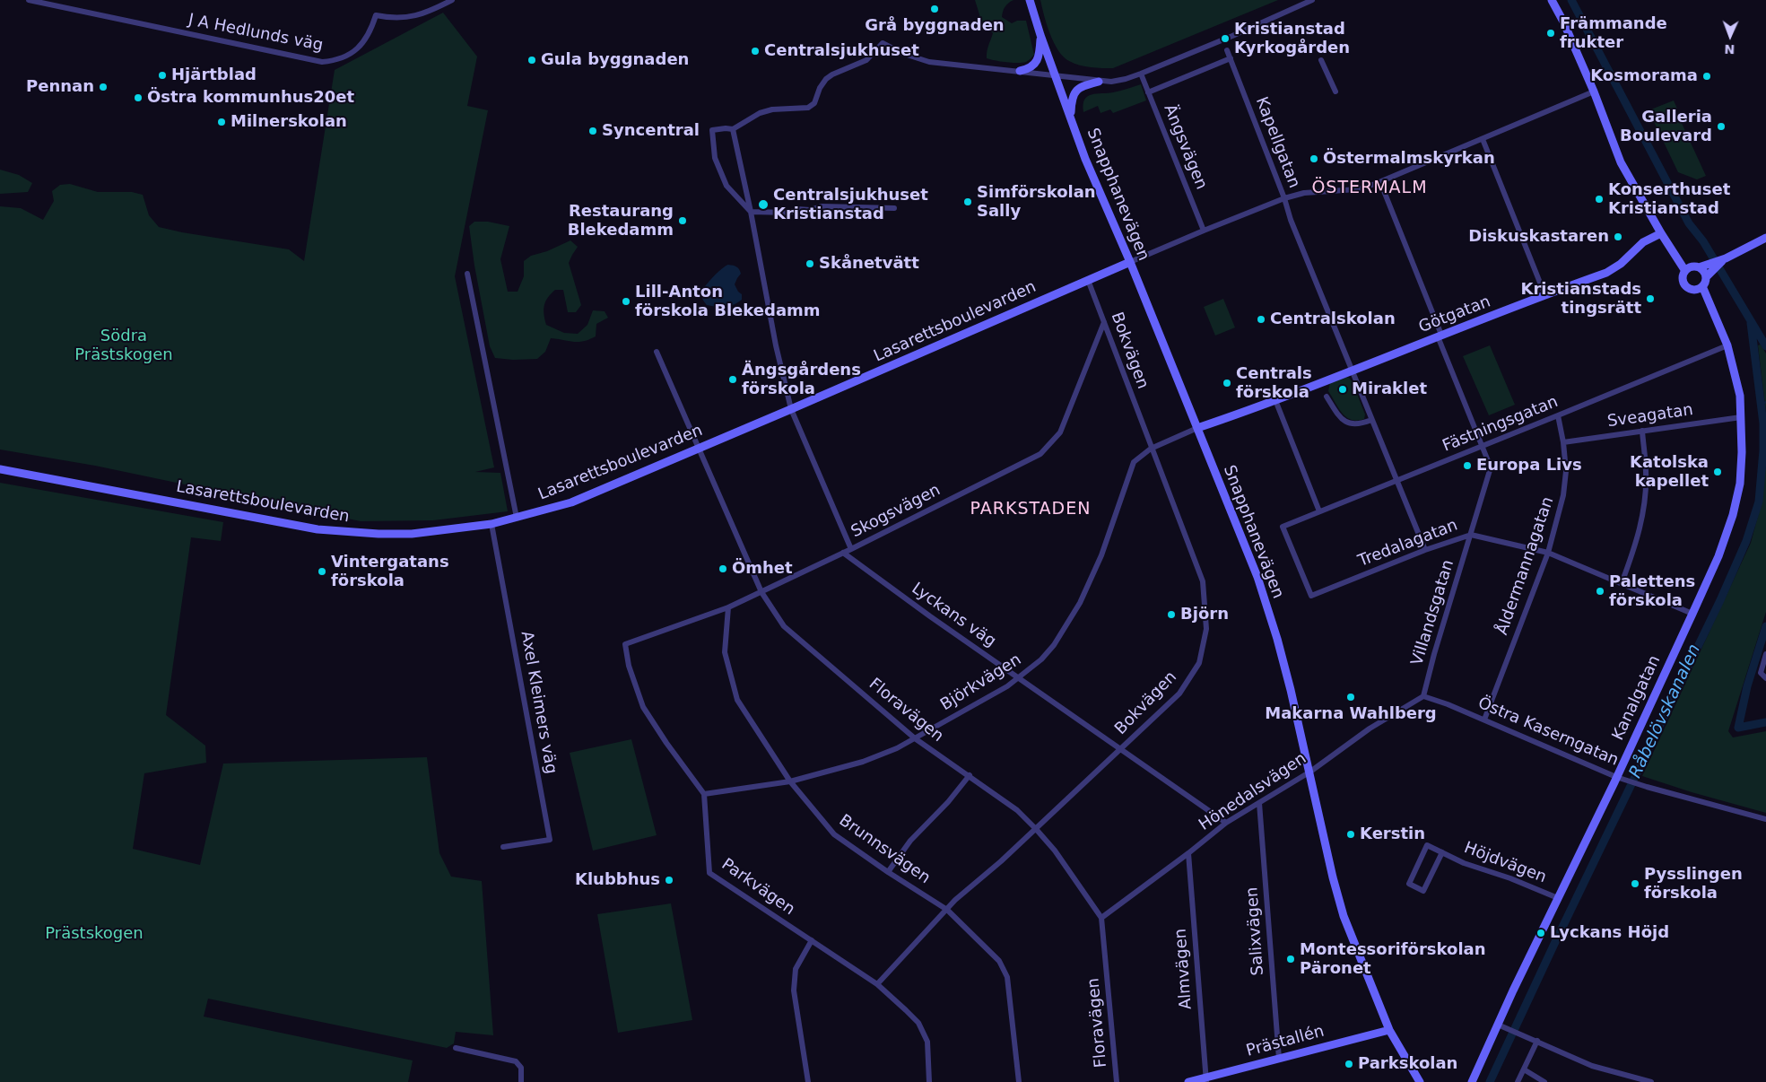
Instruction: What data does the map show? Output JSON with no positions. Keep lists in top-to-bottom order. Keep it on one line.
{"streets":{"street":["J A Hedlunds väg","Kapellgatan","Ängsvägen","Snapphanevägen","Götgatan","Lasarettsboulevarden","Bokvägen","Sveagatan","Fästningsgatan","Skogsvägen","Tredalagatan","Åldermannagatan","Villandsgatan","Lyckans väg","Björkvägen","Kanalgatan","Axel Kleimers väg","Floravägen","Östra Kaserngatan","Hönedalsvägen","Brunnsvägen","Höjdvägen","Parkvägen","Salixvägen","Almvägen","Prästallén"]},"crossings":[["Kapellgatan","Götgatan"],["Kapellgatan","Lasarettsboulevarden"],["Kapellgatan","Fästningsgatan"],["Kapellgatan","Tredalagatan"],["Ängsvägen","Lasarettsboulevarden"],["Snapphanevägen","Götgatan"],["Snapphanevägen","Lasarettsboulevarden"],["Snapphanevägen","Hönedalsvägen"],["Snapphanevägen","Prästallén"],["Götgatan","Bokvägen"],["Götgatan","Villandsgatan"],["Götgatan","Björkvägen"],["Lasarettsboulevarden","Bokvägen"],["Lasarettsboulevarden","Villandsgatan"],["Lasarettsboulevarden","Axel Kleimers väg"],["Lasarettsboulevarden","Floravägen"],["Bokvägen","Skogsvägen"],["Bokvägen","Lyckans väg"],["Bokvägen","Björkvägen"],["Bokvägen","Floravägen"],["Bokvägen","Brunnsvägen"],["Bokvägen","Parkvägen"],["Sveagatan","Åldermannagatan"],["Sveagatan","Kanalgatan"],["Fästningsgatan","Tredalagatan"],["Fästningsgatan","Åldermannagatan"],["Fästningsgatan","Villandsgatan"],["Fästningsgatan","Kanalgatan"],["Skogsvägen","Lyckans väg"],["Skogsvägen","Björkvägen"],["Skogsvägen","Floravägen"],["Skogsvägen","Brunnsvägen"],["Skogsvägen","Parkvägen"],["Tredalagatan","Åldermannagatan"],["Tredalagatan","Villandsgatan"],["Tredalagatan","Kanalgatan"],["Åldermannagatan","Östra Kaserngatan"],["Villandsgatan","Östra Kaserngatan"],["Villandsgatan","Hönedalsvägen"],["Lyckans väg","Björkvägen"],["Lyckans väg","Hönedalsvägen"],["Björkvägen","Floravägen"],["Björkvägen","Brunnsvägen"],["Björkvägen","Parkvägen"],["Kanalgatan","Östra Kaserngatan"],["Kanalgatan","Höjdvägen"],["Floravägen","Hönedalsvägen"],["Östra Kaserngatan","Hönedalsvägen"],["Hönedalsvägen","Salixvägen"],["Hönedalsvägen","Almvägen"],["Salixvägen","Prästallén"],["Almvägen","Prästallén"]],"districts":["ÖSTERMALM","PARKSTADEN"],"water":["Råbelövskanalen"],"parks":["Södra Prästskogen","Prästskogen"],"places":["Grå byggnaden","Främmande frukter","Kristianstad Kyrkogården","Centralsjukhuset","Gula byggnaden","Hjärtblad","Kosmorama","Pennan","Östra kommunhus20et","Milnerskolan","Galleria Boulevard","Syncentral","Östermalmskyrkan","Konserthuset Kristianstad","Simförskolan Sally","Centralsjukhuset Kristianstad","Restaurang Blekedamm","Diskuskastaren","Skånetvätt","Kristianstads tingsrätt","Lill-Anton förskola Blekedamm","Centralskolan","Ängsgårdens förskola","Centrals förskola","Miraklet","Europa Livs","Katolska kapellet","Ömhet","Vintergatans förskola","Palettens förskola","Björn","Makarna Wahlberg","Kerstin","Klubbhus","Pysslingen förskola","Lyckans Höjd","Montessoriförskolan Päronet","Parkskolan"],"north":"bottom"}
